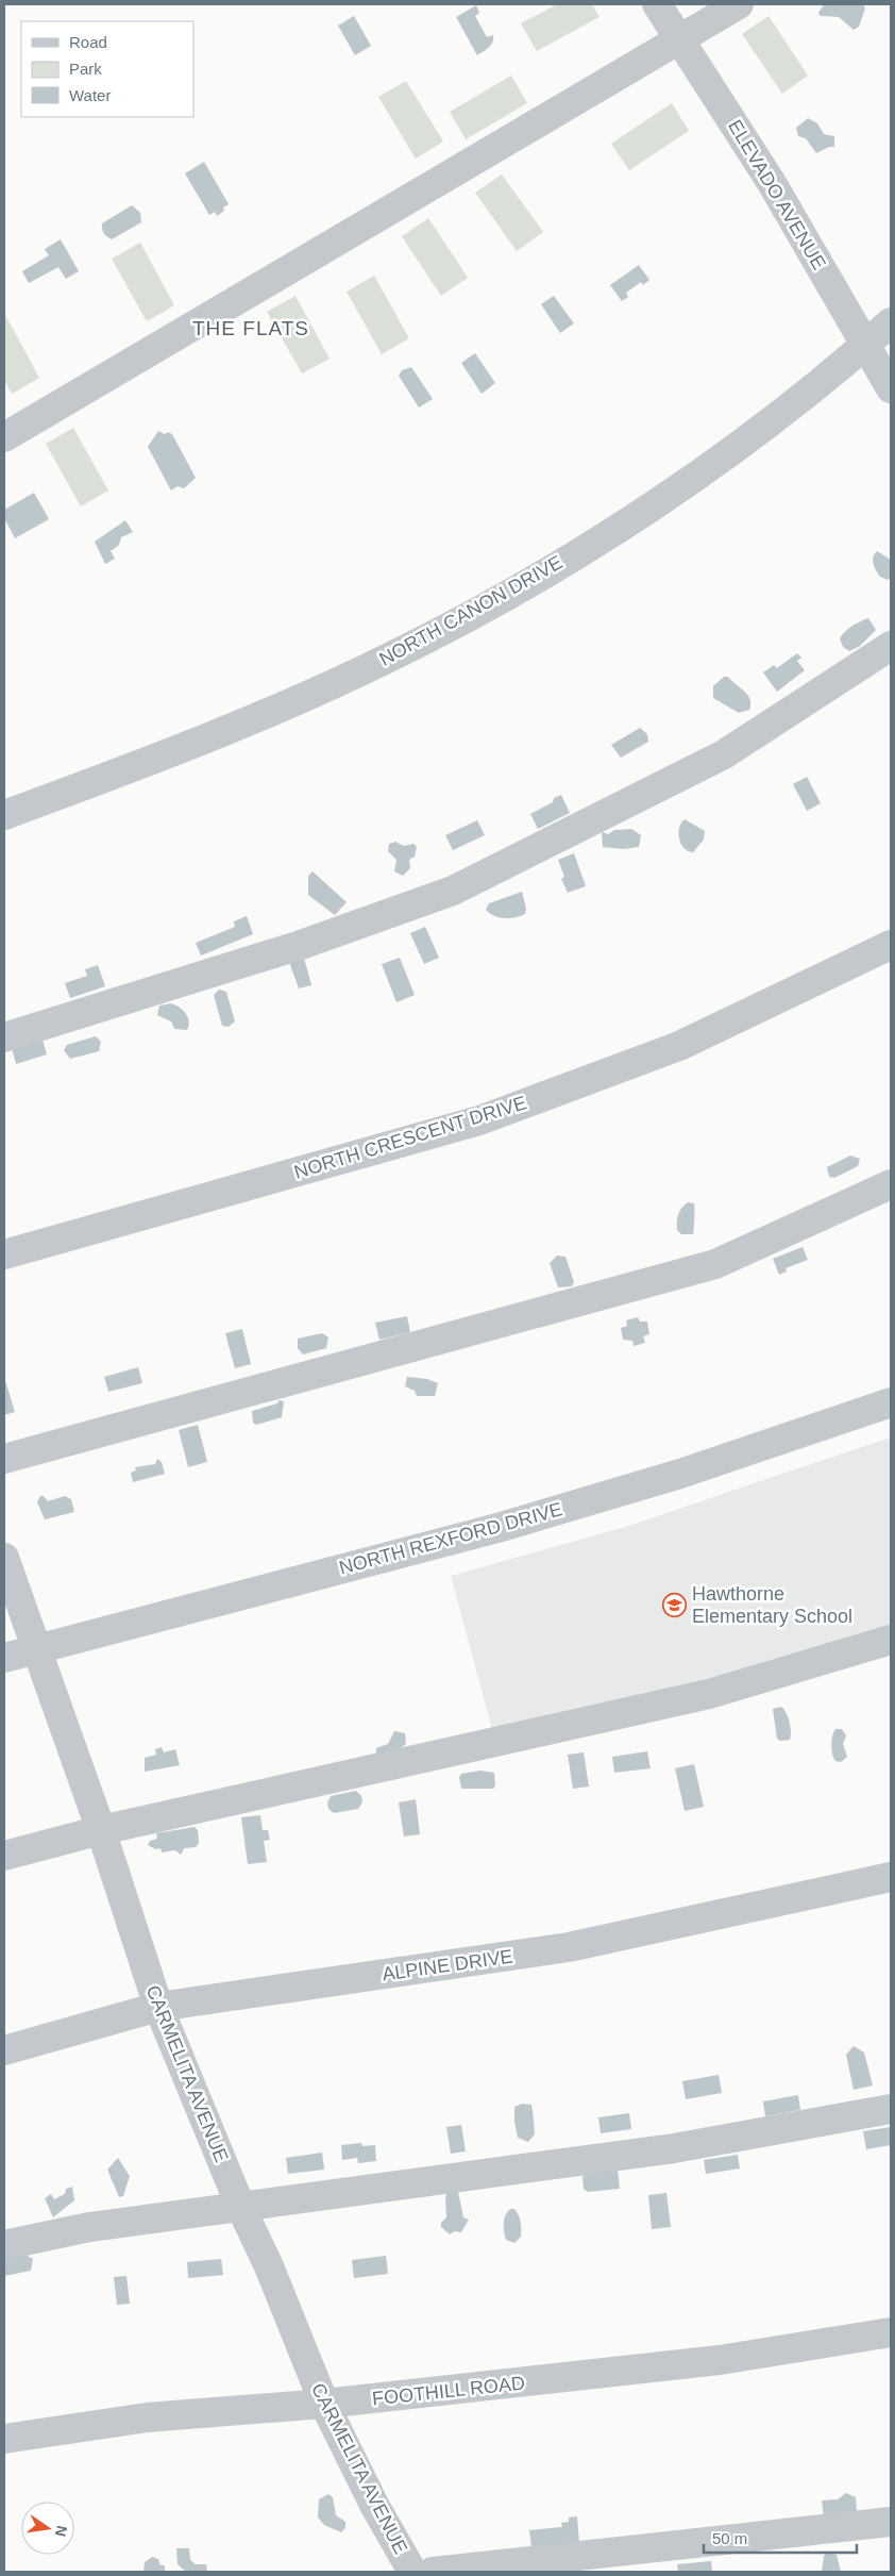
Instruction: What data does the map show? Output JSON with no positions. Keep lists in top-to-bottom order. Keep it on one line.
{"streets":{"street":["ELEVADO AVENUE","NORTH CANON DRIVE","NORTH CRESCENT DRIVE","NORTH REXFORD DRIVE","ALPINE DRIVE","CARMELITA AVENUE","FOOTHILL ROAD"]},"crossings":[["ELEVADO AVENUE","NORTH CANON DRIVE"],["NORTH REXFORD DRIVE","CARMELITA AVENUE"],["ALPINE DRIVE","CARMELITA AVENUE"],["CARMELITA AVENUE","FOOTHILL ROAD"]],"districts":["THE FLATS"],"places":{"school or university":["Hawthorne Elementary School"]},"legend":["Road","Park","Water"],"scale_bar":"50 m","north":"right"}
